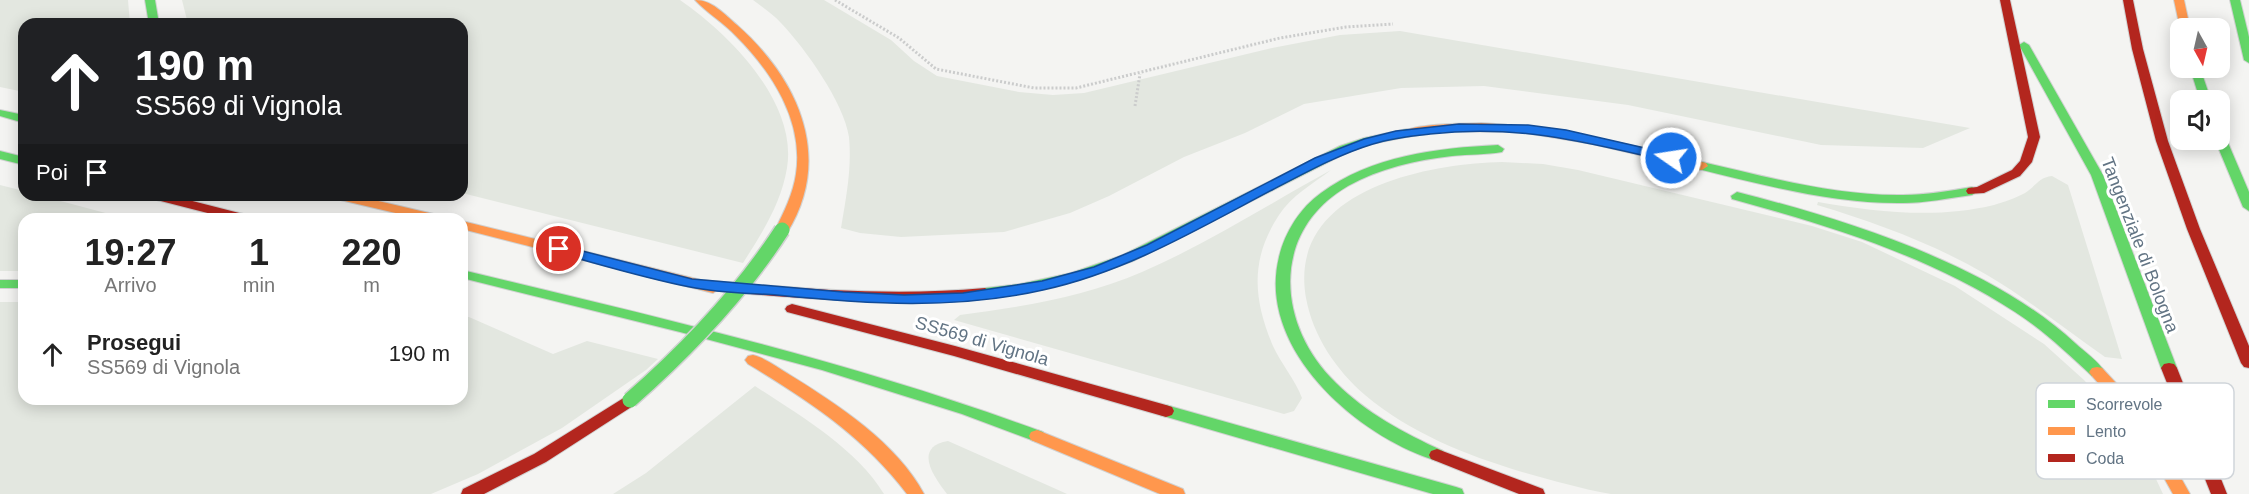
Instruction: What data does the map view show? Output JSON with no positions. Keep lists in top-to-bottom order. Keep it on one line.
{"streets":{"highway":["Tangenziale di Bologna","SS569 di Vignola"]},"legend":["Scorrevole","Lento","Coda"],"north":"bottom","page":{"turn":["190 m","SS569 di Vignola"],"then":"Poi","eta":["19:27","Arrivo","1","min","220","m"],"list":[{"name":"Prosegui","note":"SS569 di Vignola","value":"190 m"}]}}
